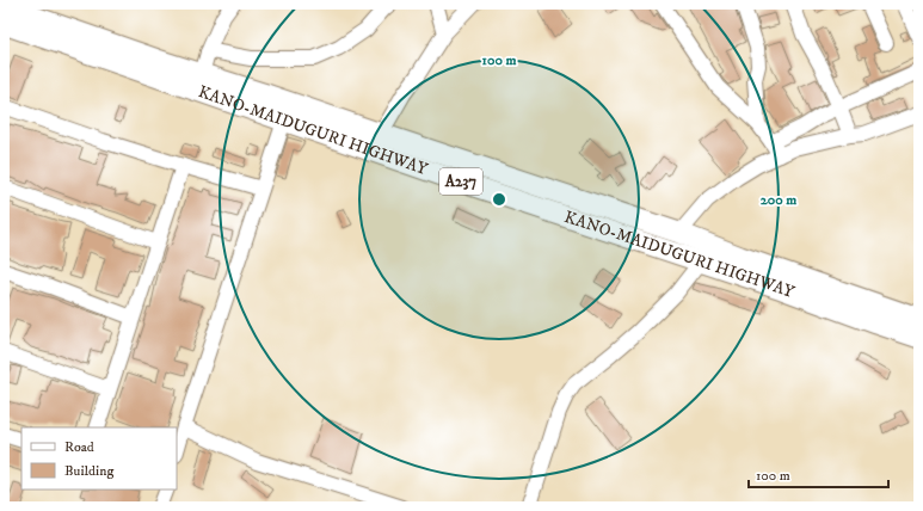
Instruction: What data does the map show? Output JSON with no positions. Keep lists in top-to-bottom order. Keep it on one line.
{"streets":{"highway":["KANO-MAIDUGURI HIGHWAY","A237"]},"legend":["Road","Building"],"scale_bar":"100 m","rings":["100 m","200 m"]}
